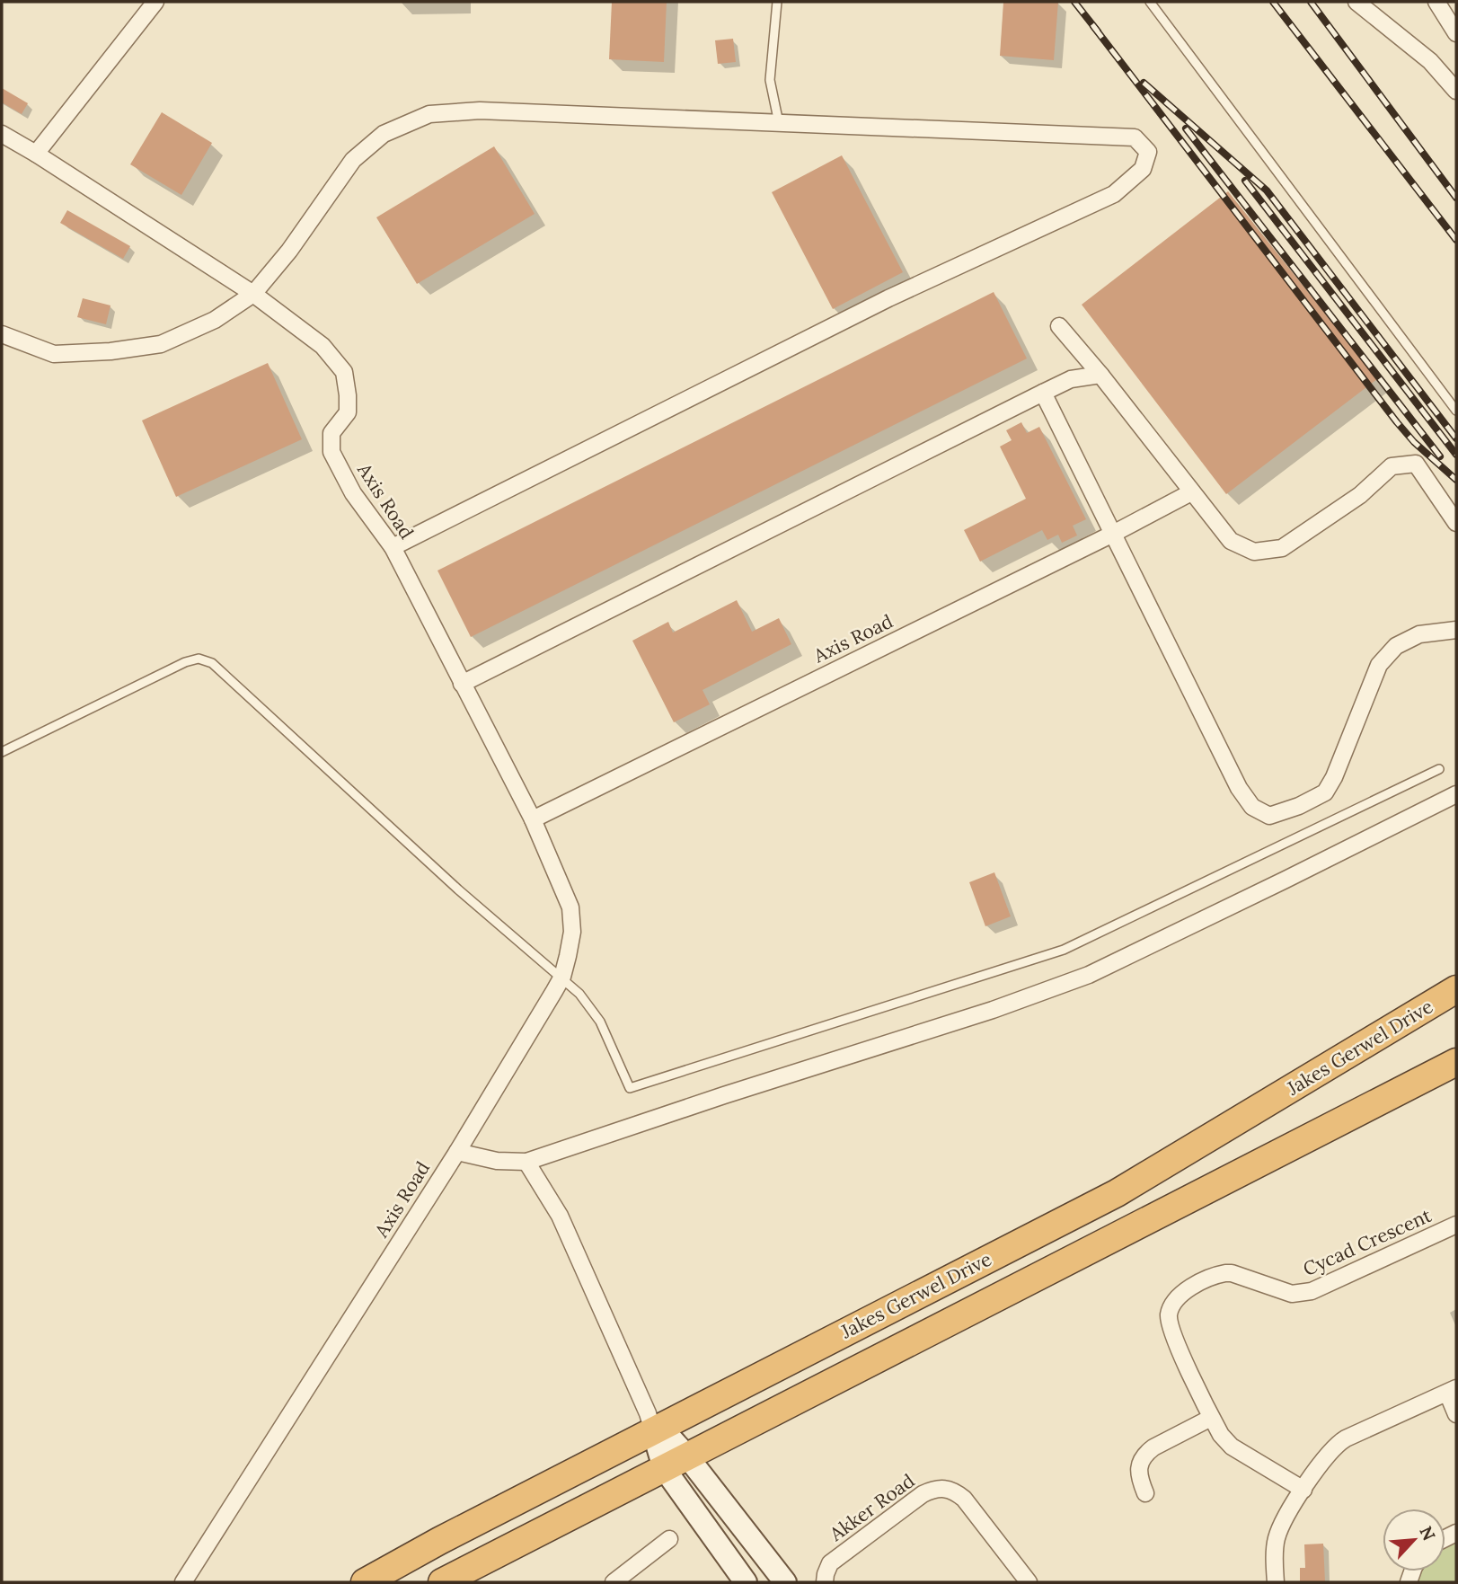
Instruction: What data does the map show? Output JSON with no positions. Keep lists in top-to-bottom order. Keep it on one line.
{"streets":{"highway":["Jakes Gerwel Drive"],"street":["Axis Road","Cycad Crescent","Akker Road"]},"north":"top right"}
